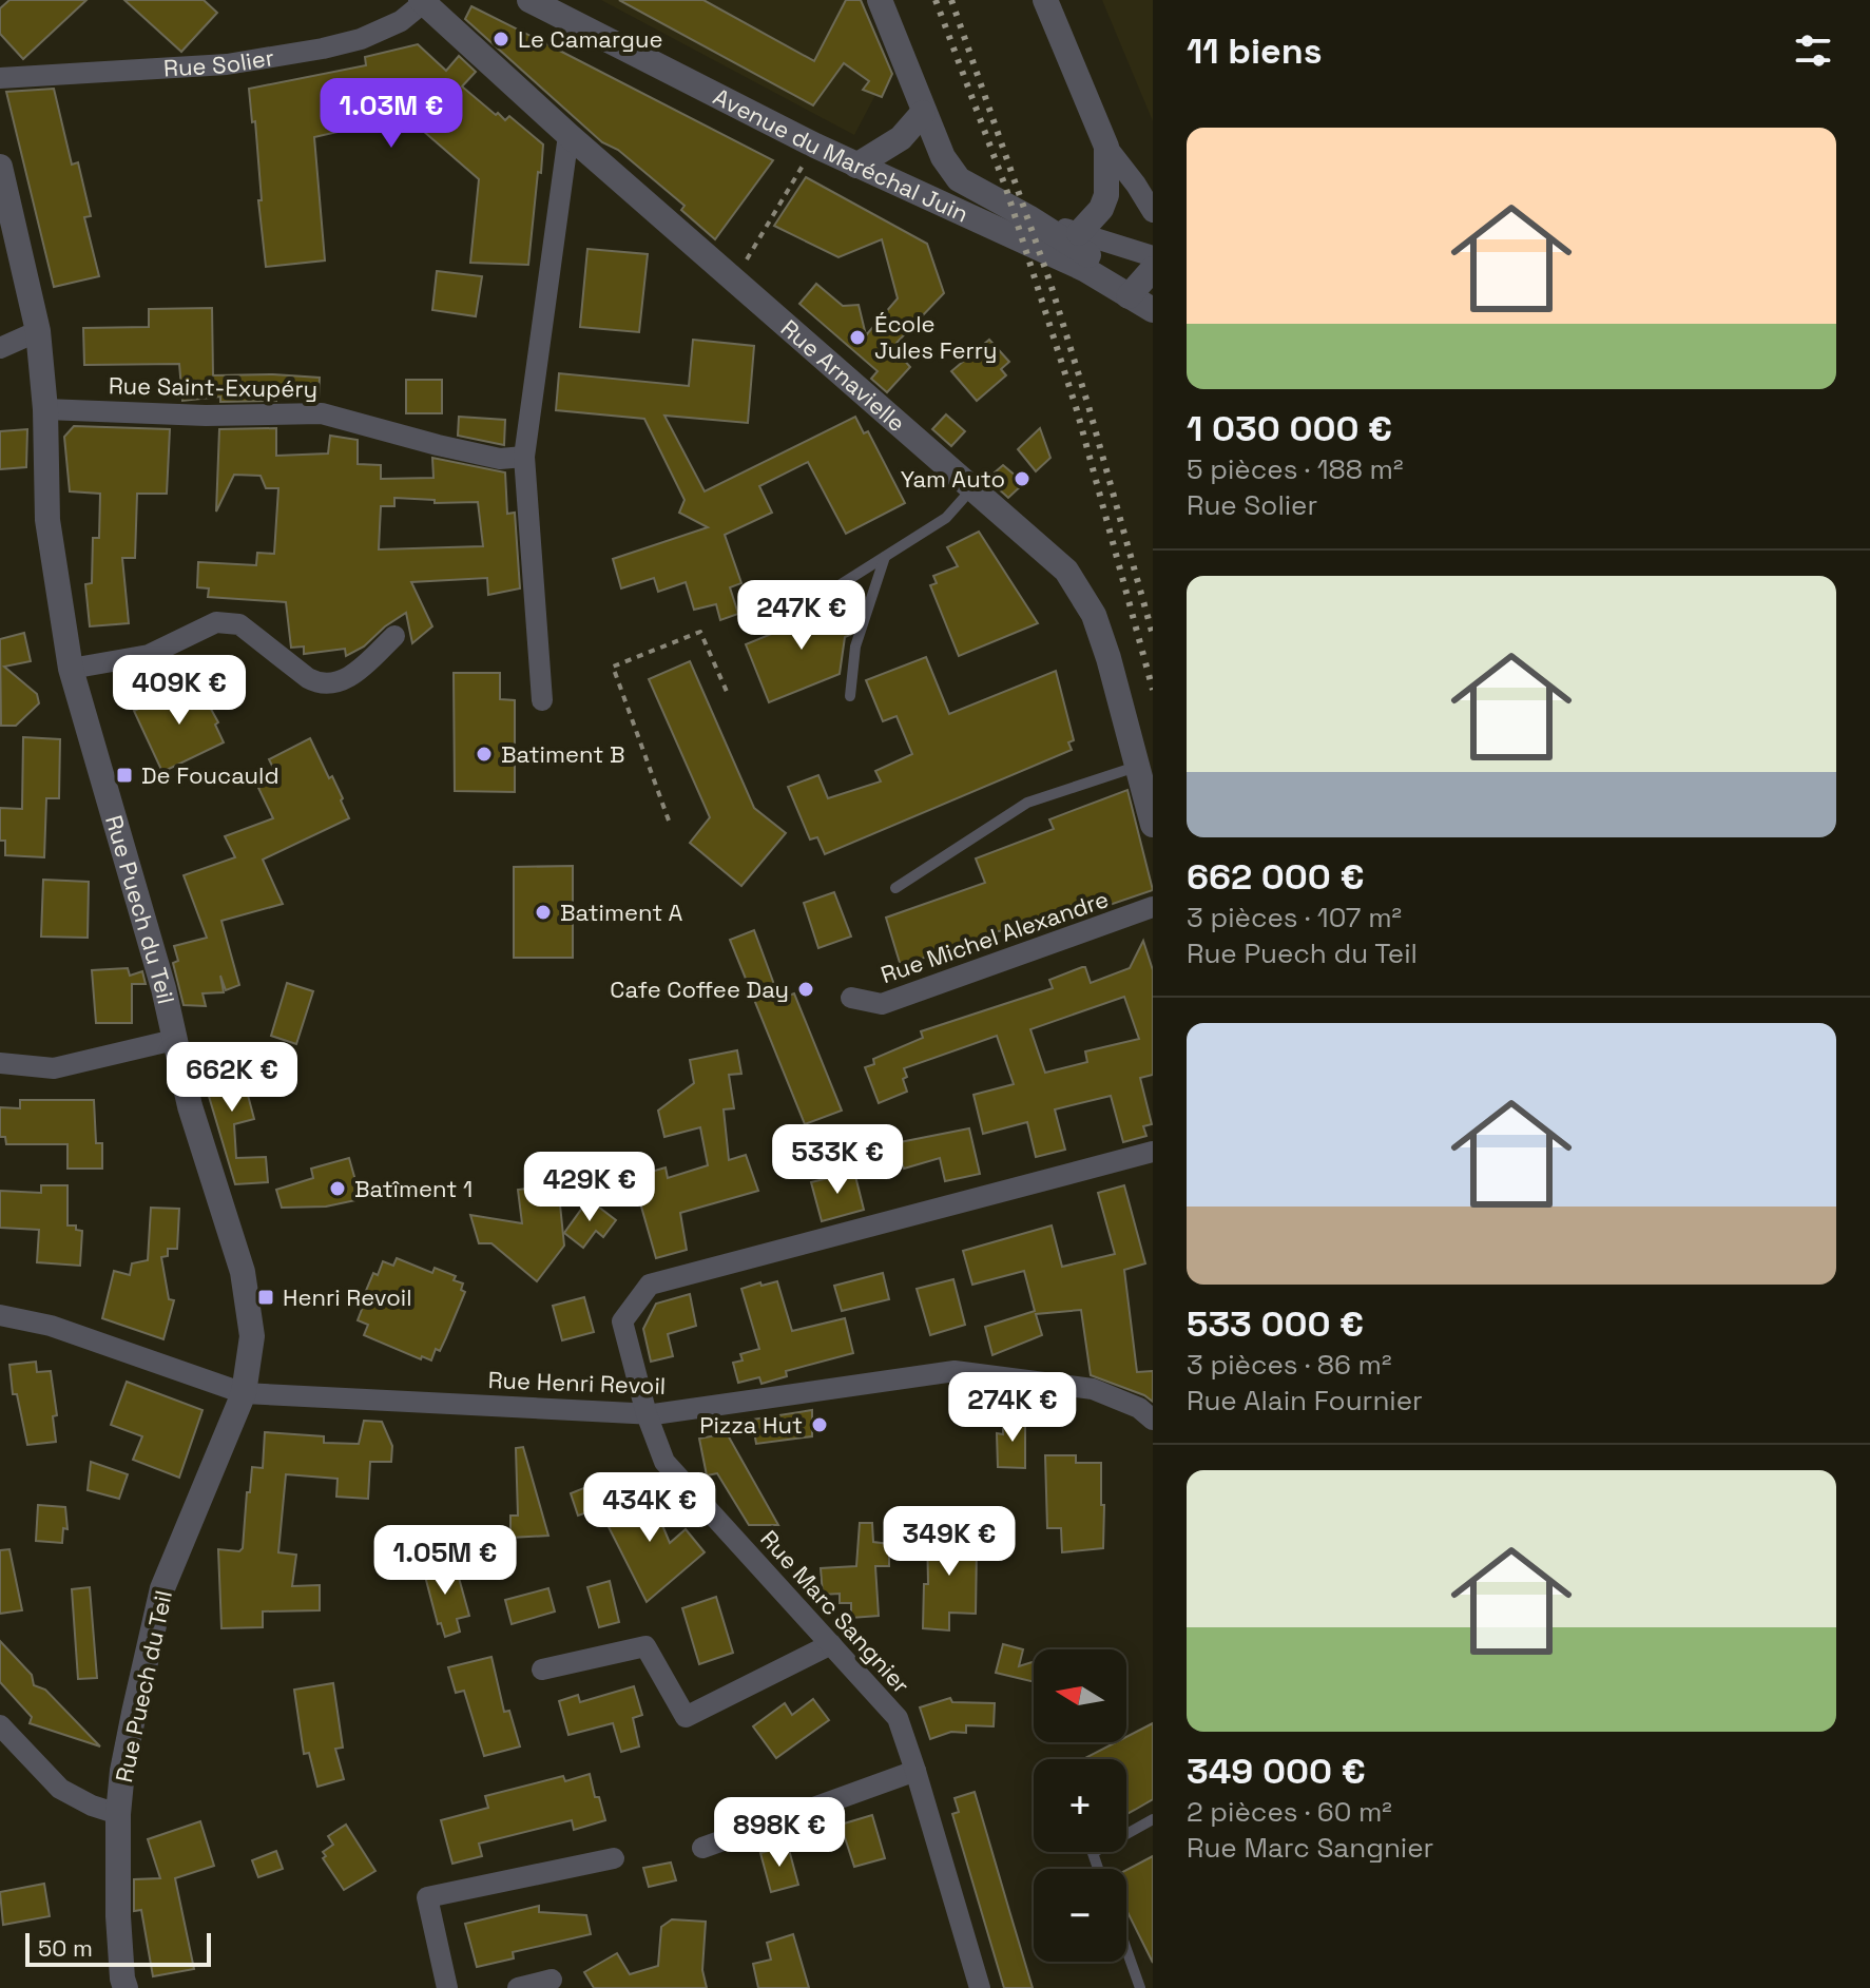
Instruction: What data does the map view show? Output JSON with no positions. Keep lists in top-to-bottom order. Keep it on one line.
{"streets":{"street":["Rue Solier","Avenue du Maréchal Juin","Rue Arnavielle","Rue Saint-Exupéry","Rue Puech du Teil","Rue Michel Alexandre","Rue Henri Revoil","Rue Marc Sangnier"]},"crossings":[["Rue Solier","Rue Arnavielle"],["Rue Saint-Exupéry","Rue Puech du Teil"],["Rue Puech du Teil","Rue Henri Revoil"],["Rue Henri Revoil","Rue Marc Sangnier"]],"places":{"other":["Le Camargue","École Jules Ferry","Yam Auto","Batiment B","Batiment A","Cafe Coffee Day","Batîment 1","Pizza Hut"],"transit":["De Foucauld","Henri Revoil"]},"scale_bar":"50 m","north":"left","page":{"heading":"11 biens","price":["1.03M €","247K €","409K €","662K €","533K €","429K €","274K €","434K €","349K €","1.05M €","898K €"],"list":[{"name":"1 030 000 €","note":"5 pièces · 188 m² · Rue Solier"},{"name":"662 000 €","note":"3 pièces · 107 m² · Rue Puech du Teil"},{"name":"533 000 €","note":"3 pièces · 86 m² · Rue Alain Fournier"},{"name":"349 000 €","note":"2 pièces · 60 m² · Rue Marc Sangnier"}],"map_buttons":["+","−"],"scale":"50 m"}}
